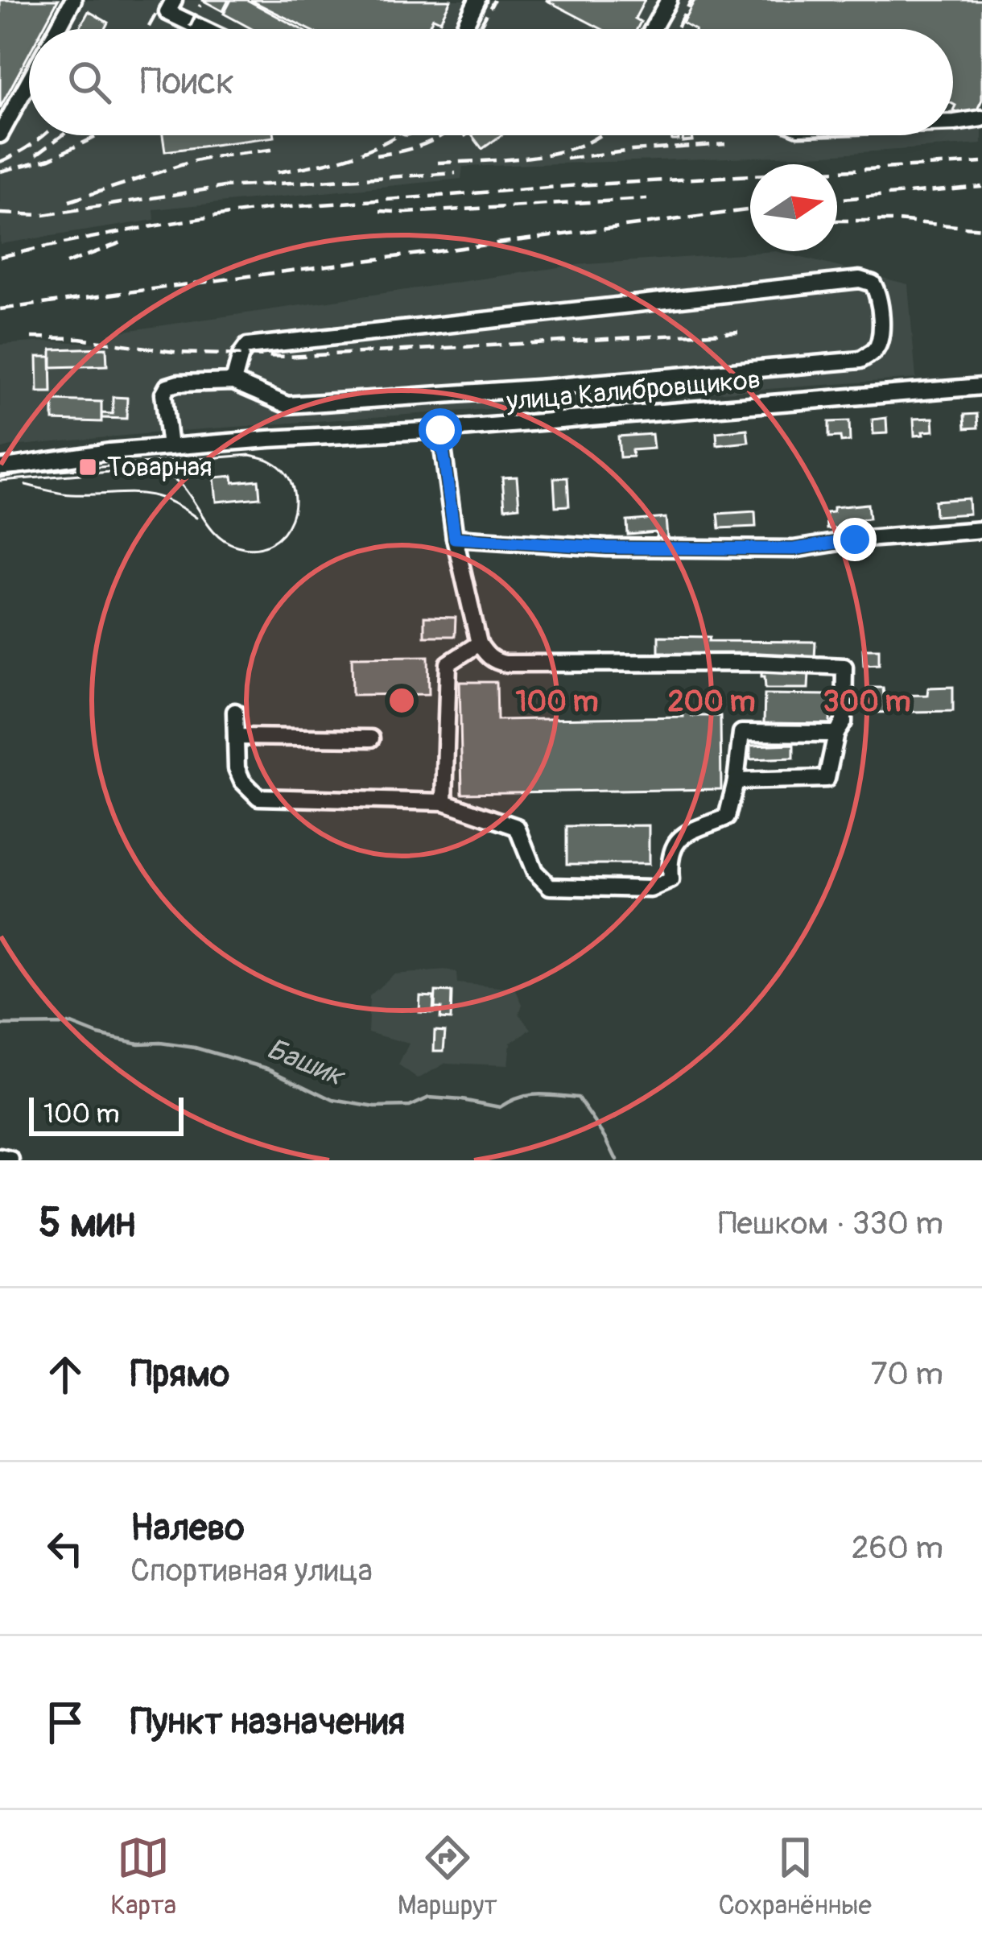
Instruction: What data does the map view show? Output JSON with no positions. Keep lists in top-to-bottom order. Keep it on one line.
{"streets":{"street":["улица Калибровщиков"]},"water":["Башик"],"places":{"transit":["Товарная"]},"scale_bar":"100 m","north":"right","page":{"search":"Поиск","scale":"100 m","heading":["5 мин","Пешком · 330 m"],"list":[["Прямо","70 m"],["Налево","Спортивная улица","260 m"],"Пункт назначения"],"nav":["Карта","Маршрут","Сохранённые"]},"rings":["100 m","200 m","300 m"]}
